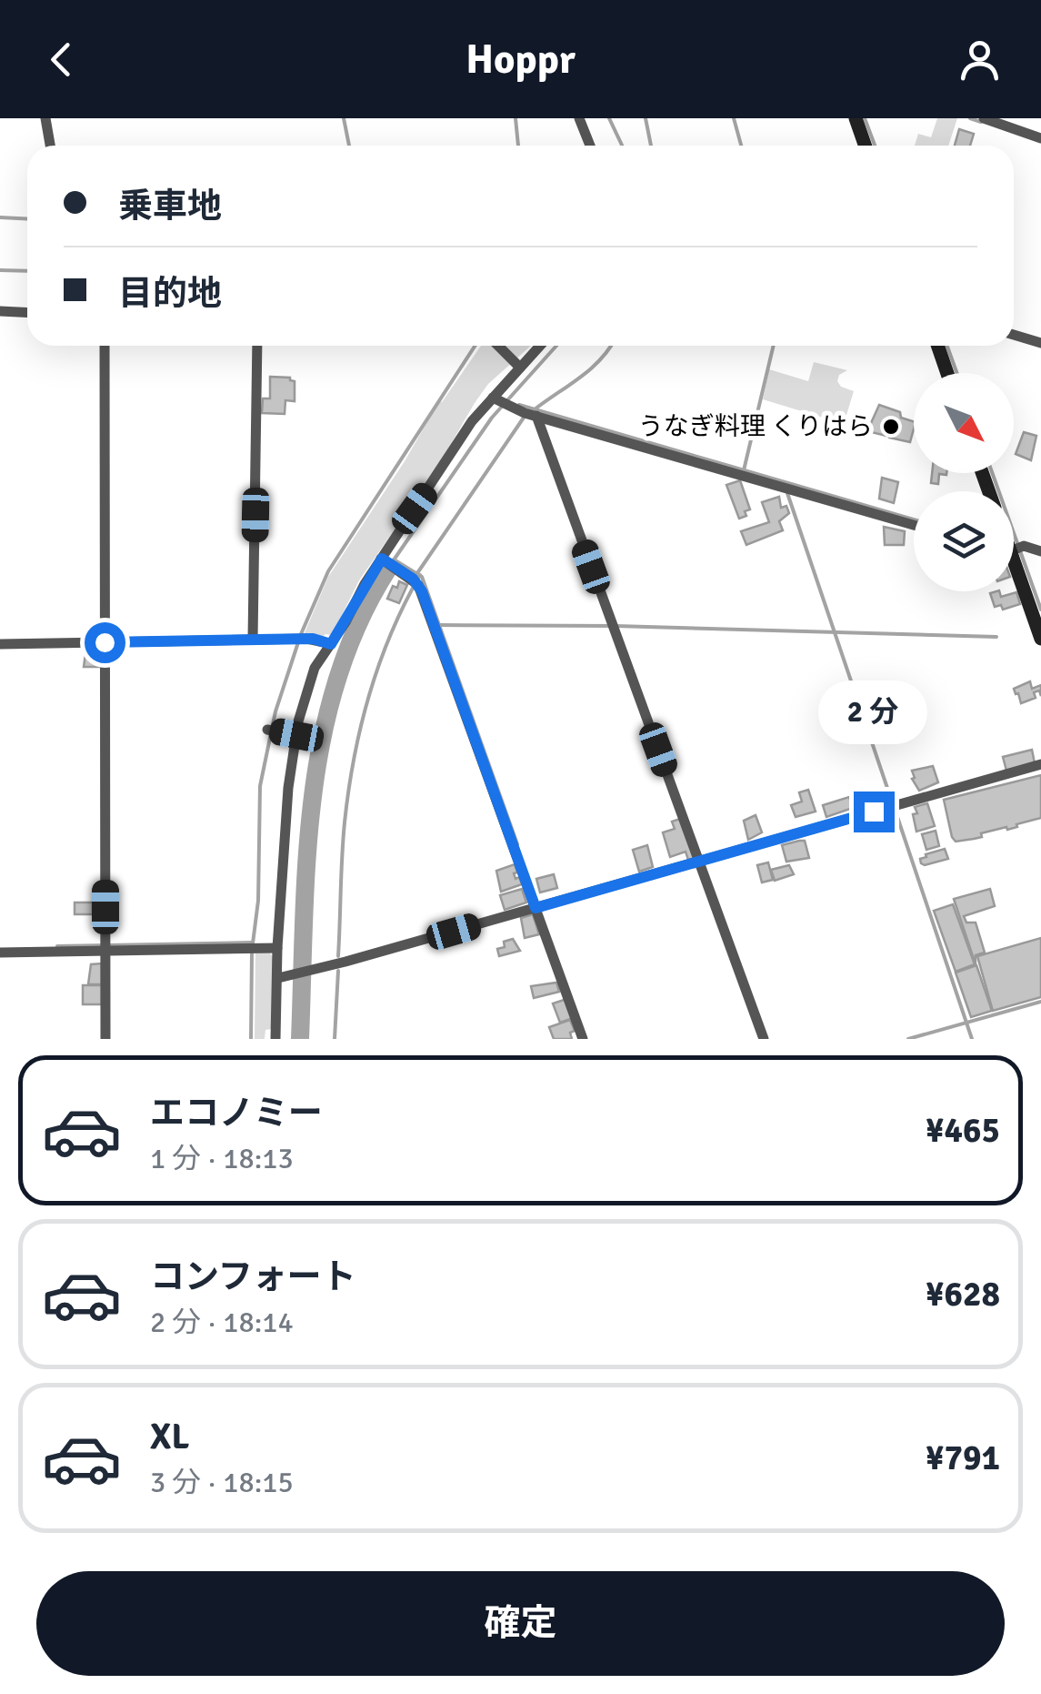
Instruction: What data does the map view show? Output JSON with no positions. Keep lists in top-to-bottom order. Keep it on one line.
{"places":["うなぎ料理 くりはら"],"north":"bottom right","page":{"header":"Hoppr","banner":["乗車地","目的地"],"bubble":"2 分","list":[{"name":"エコノミー","note":"1 分 · 18:13","value":"¥465"},{"name":"コンフォート","note":"2 分 · 18:14","value":"¥628"},{"name":"XL","note":"3 分 · 18:15","value":"¥791"}],"buttons":"確定"}}
